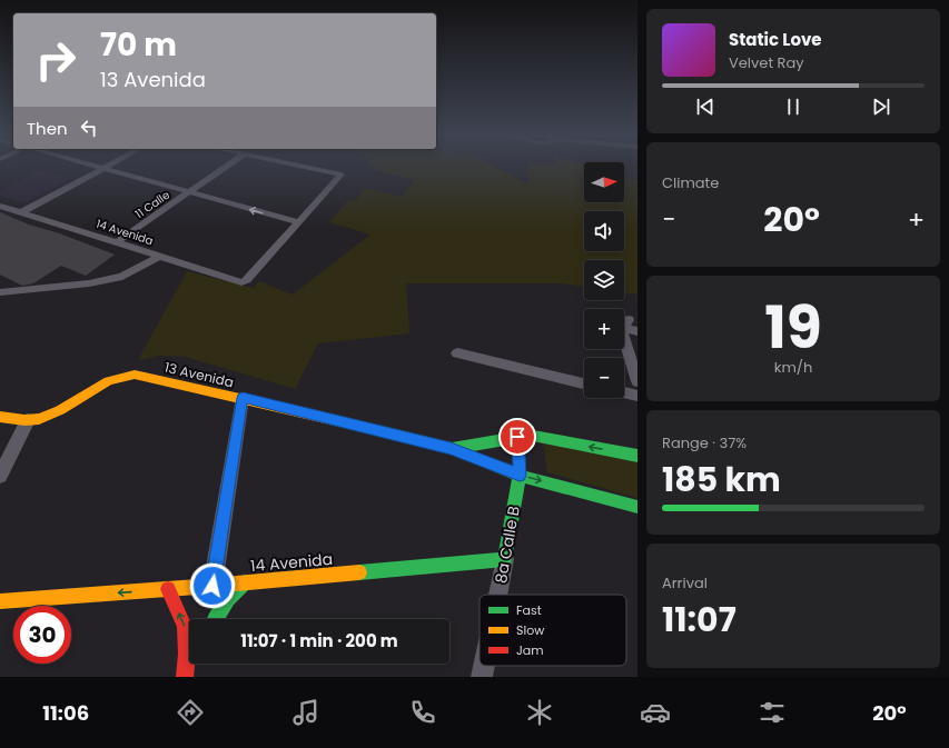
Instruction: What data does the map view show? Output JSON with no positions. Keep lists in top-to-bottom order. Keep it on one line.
{"streets":{"street":["11 Calle","14 Avenida","13 Avenida","8a Calle B"]},"crossings":[["11 Calle","14 Avenida"],["14 Avenida","8a Calle B"],["13 Avenida","8a Calle B"]],"legend":["Fast","Slow","Jam"],"north":"right","page":{"turn":["70 m","13 Avenida"],"song":["Static Love","Velvet Ray"],"then":"Then","tile":["Climate",["19","km/h"],["Range · 37%","185 km"],["Arrival","11:07"]],"map_buttons":["+","−"],"heat":["−","20°","+"],"limit":"30","trip":"11:07 · 1 min · 200 m","tabs":["11:06","20°"]}}
